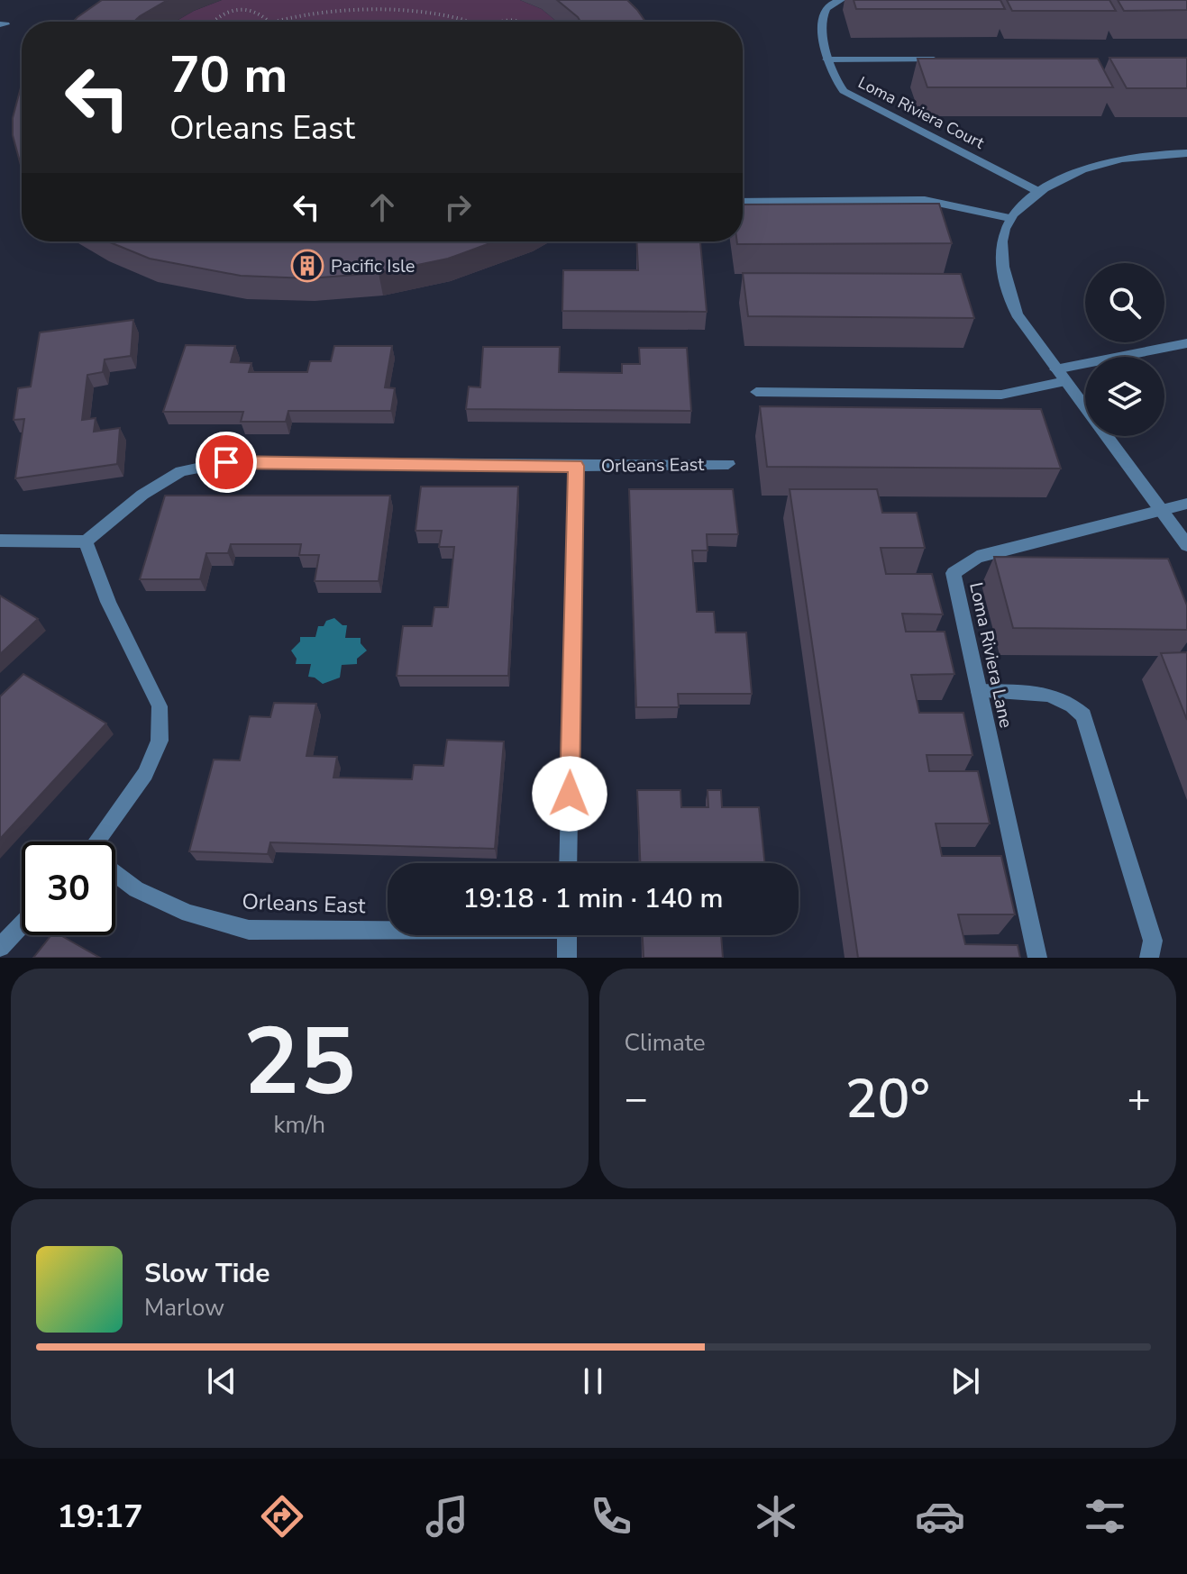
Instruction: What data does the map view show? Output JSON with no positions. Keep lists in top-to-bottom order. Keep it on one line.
{"streets":{"street":["Loma Riviera Court","Orleans East","Loma Riviera Lane"]},"places":{"building":["Pacific Isle"]},"page":{"turn":["70 m","Orleans East"],"limit":"30","trip":"19:18 · 1 min · 140 m","tile":[["25","km/h"],"Climate"],"heat":["−","20°","+"],"song":["Slow Tide","Marlow"],"tabs":"19:17"}}
